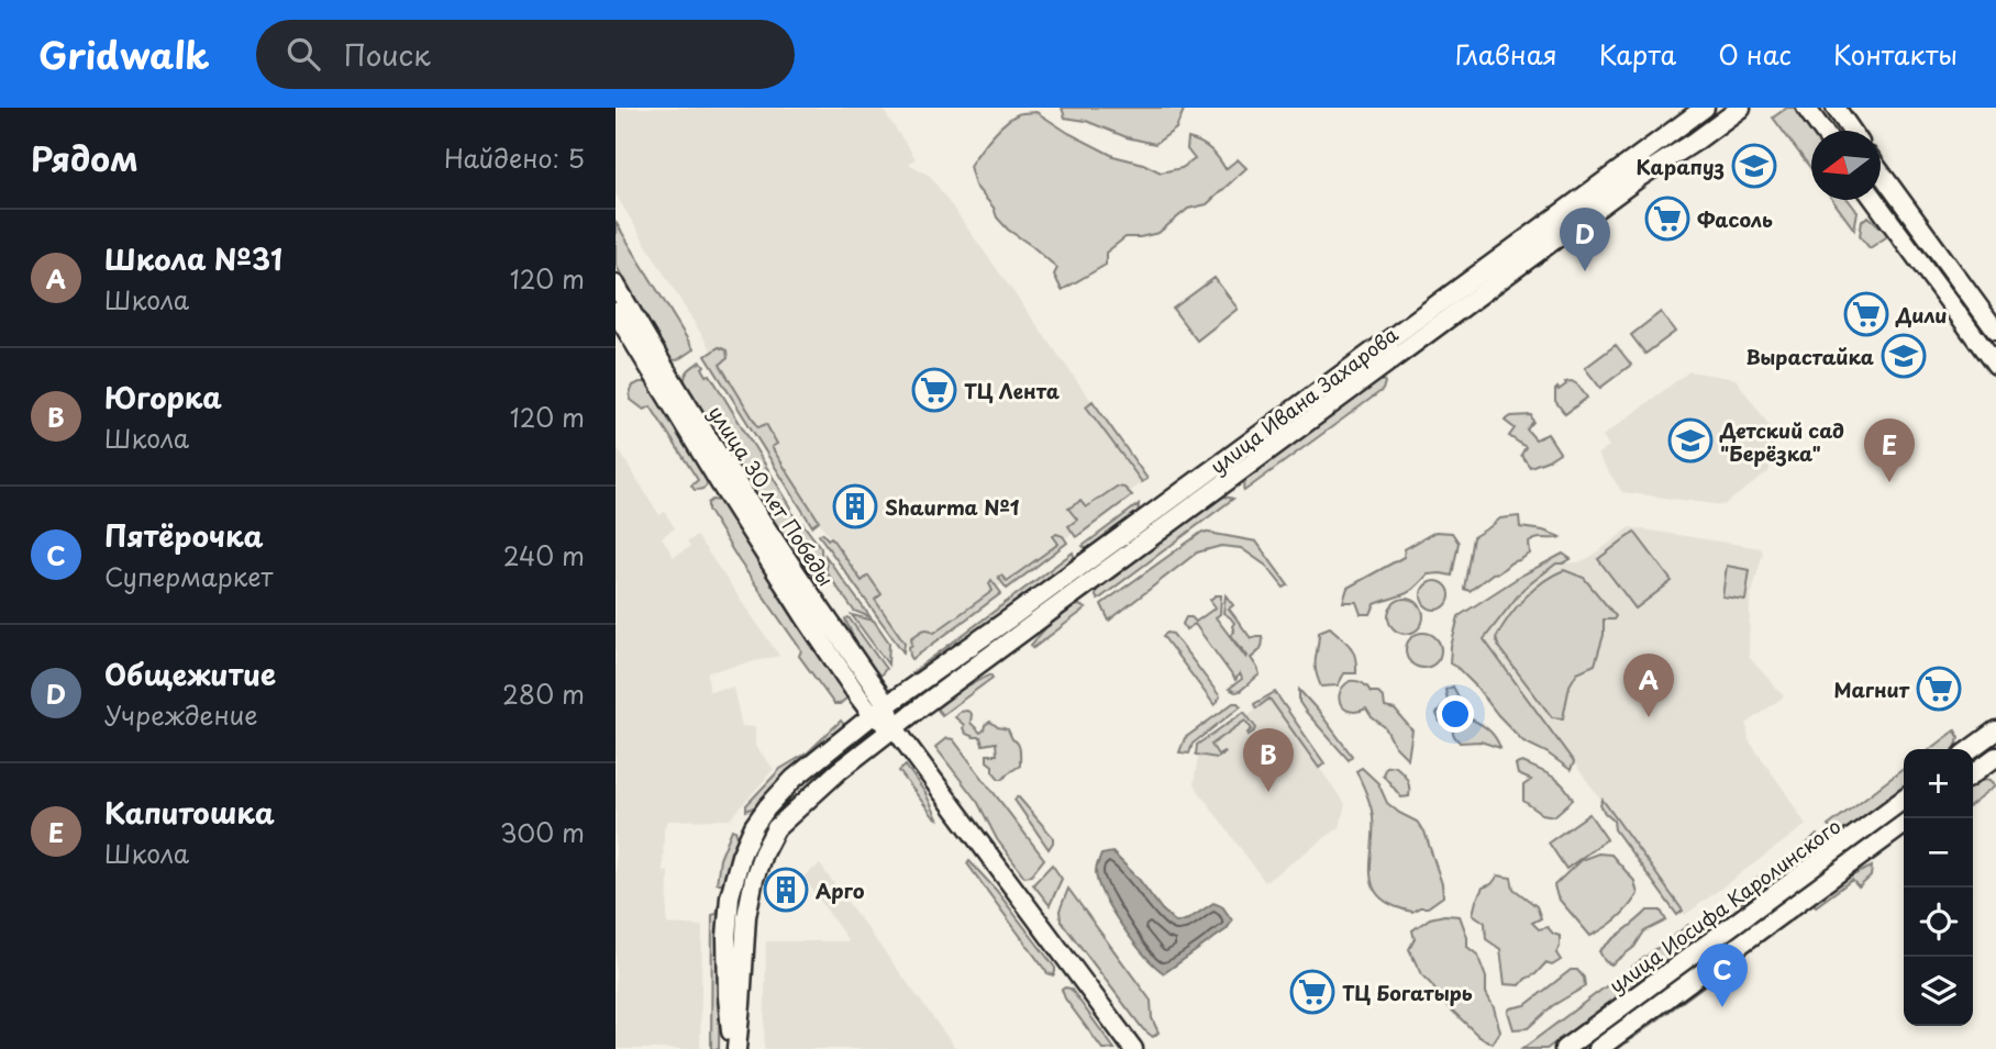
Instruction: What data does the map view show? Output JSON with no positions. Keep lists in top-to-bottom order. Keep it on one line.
{"streets":{"main road":["улица Ивана Захарова","улица 30 лет Победы","улица Иосифа Каролинского"]},"crossings":[["улица Ивана Захарова","улица 30 лет Победы"]],"places":{"school or university":["Карапуз","Вырастайка","Детский сад \"Берёзка\""],"supermarket":["Фасоль","Дили","ТЦ Лента","Магнит","ТЦ Богатырь"],"building":["Shaurma №1","Арго"]},"north":"left","page":{"header":"Gridwalk","search":"Поиск","nav":["Главная","Карта","О нас","Контакты"],"heading":["Рядом","Найдено: 5"],"list":[{"mark":"A","name":"Школа №31","note":"Школа","value":"120 m"},{"mark":"B","name":"Югорка","note":"Школа","value":"120 m"},{"mark":"C","name":"Пятёрочка","note":"Супермаркет","value":"240 m"},{"mark":"D","name":"Общежитие","note":"Учреждение","value":"280 m"},{"mark":"E","name":"Капитошка","note":"Школа","value":"300 m"}],"pins":["D","E","A","B","C"],"map_buttons":["+","−"]}}
